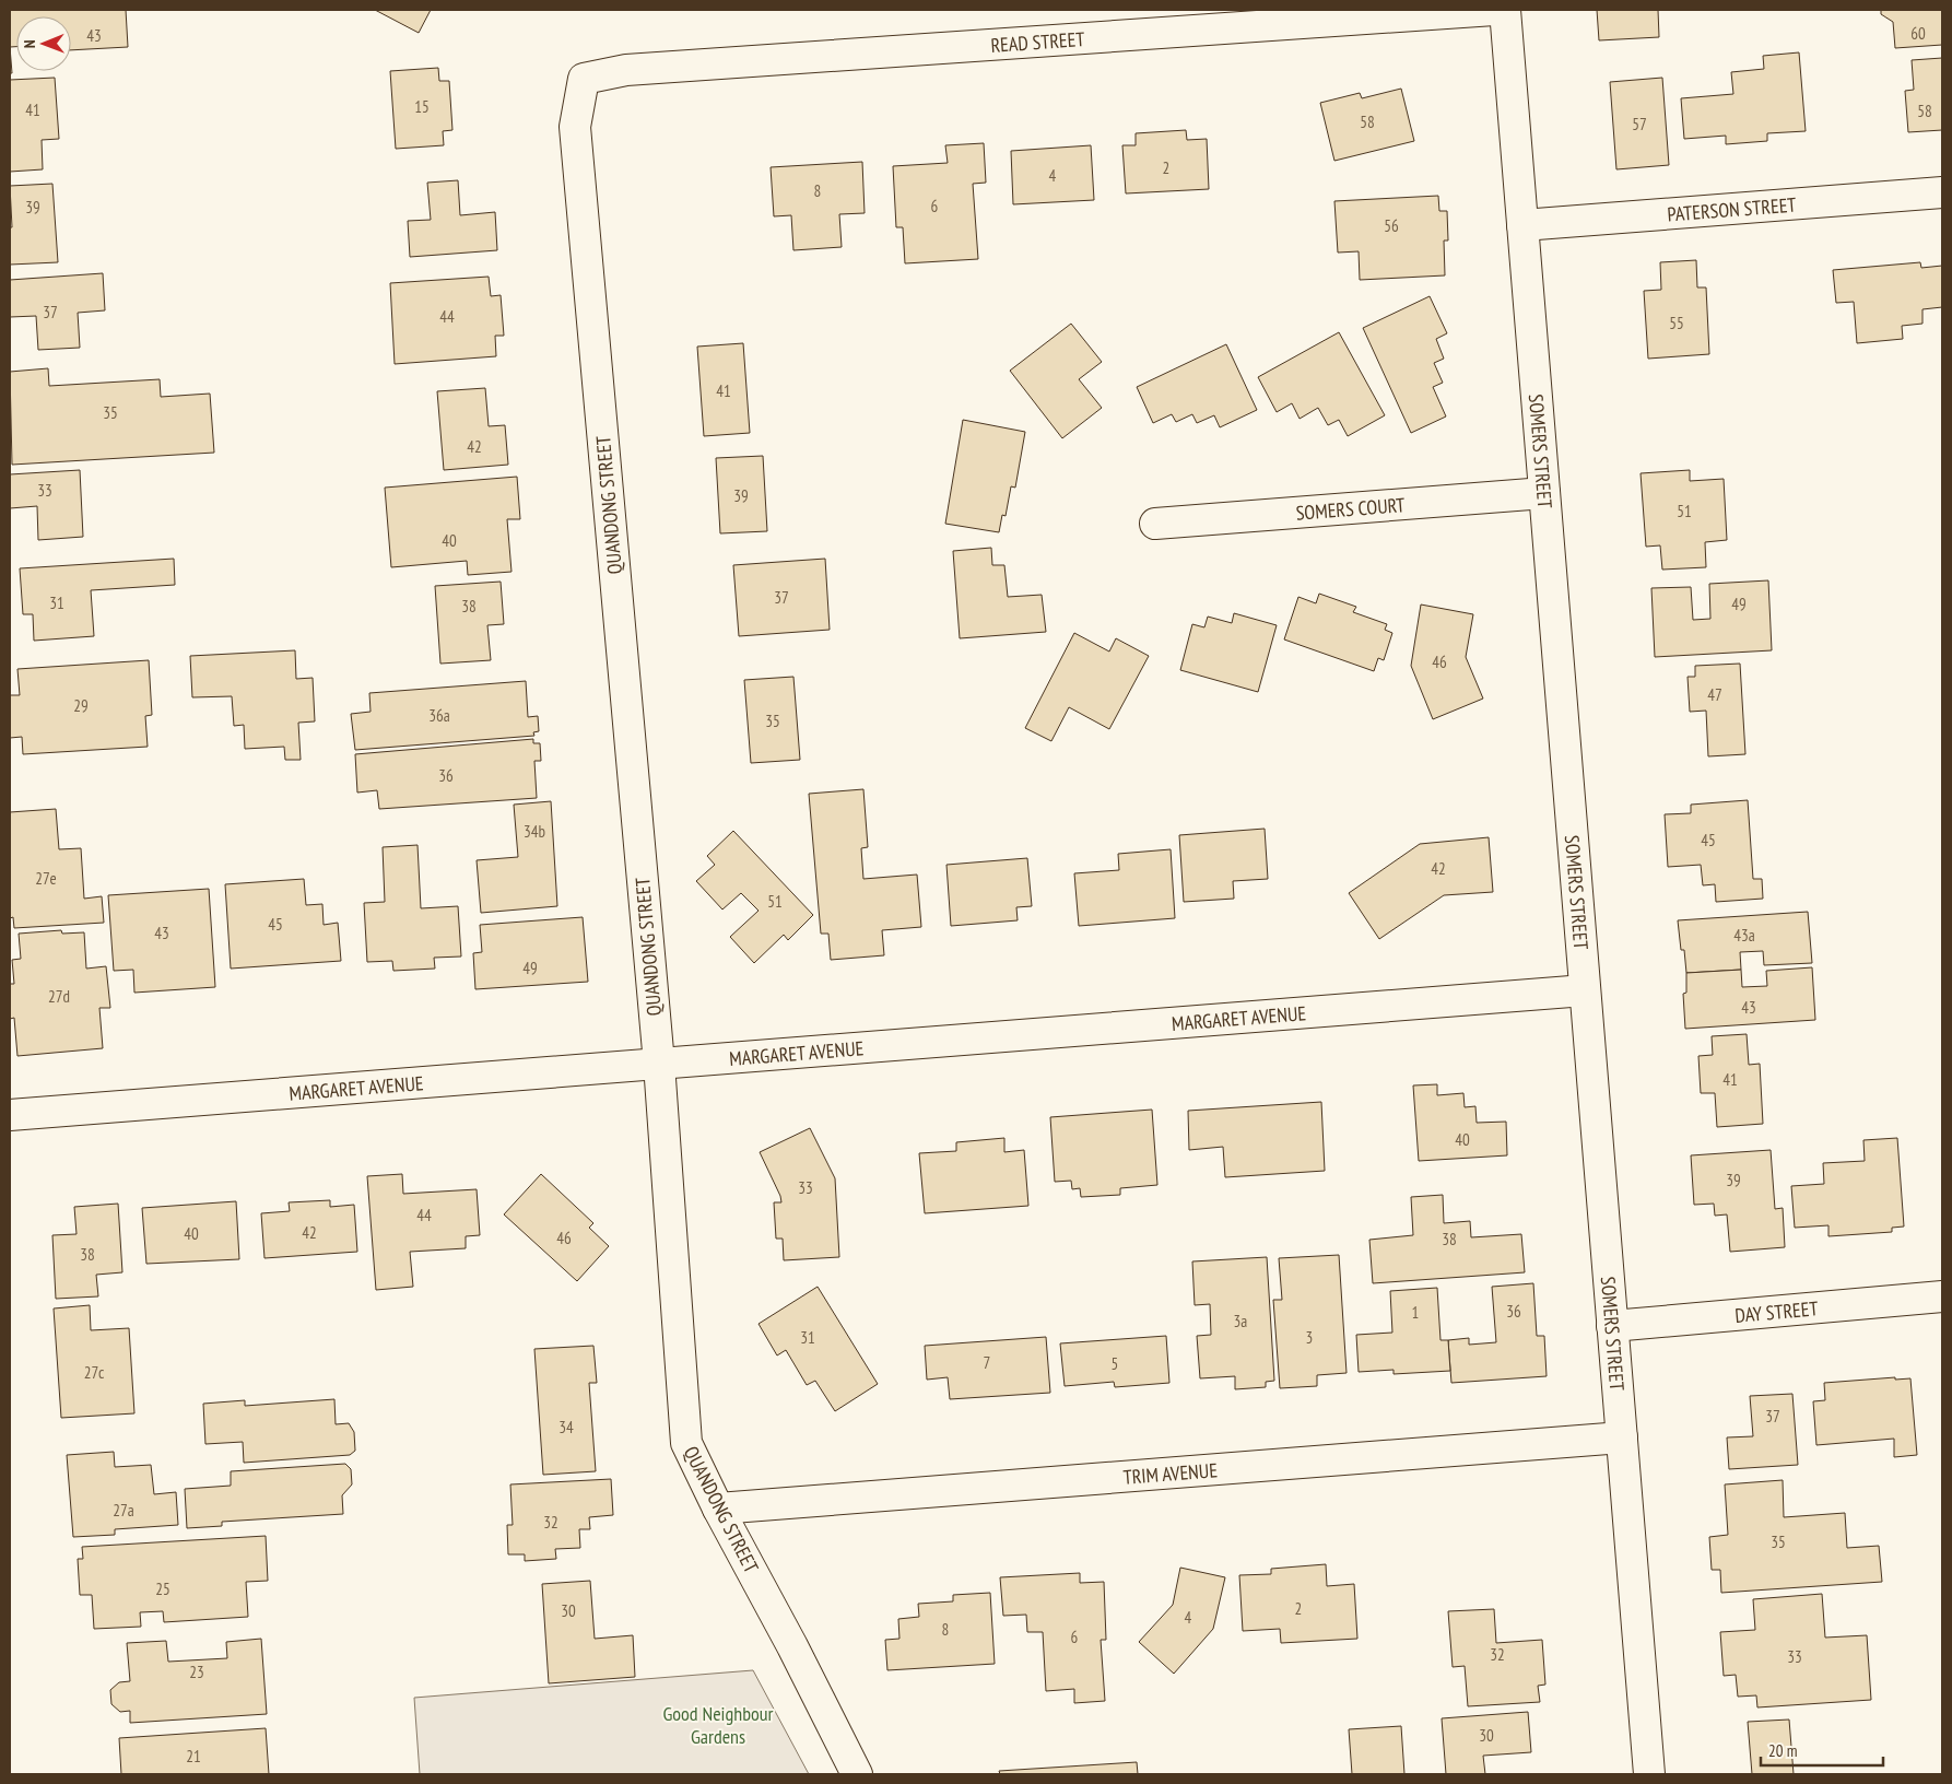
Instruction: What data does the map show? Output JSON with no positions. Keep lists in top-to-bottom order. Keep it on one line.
{"streets":{"street":["READ STREET","PATERSON STREET","SOMERS STREET","QUANDONG STREET","SOMERS COURT","MARGARET AVENUE","DAY STREET","TRIM AVENUE"]},"crossings":[["READ STREET","QUANDONG STREET"],["PATERSON STREET","SOMERS STREET"],["SOMERS STREET","SOMERS COURT"],["SOMERS STREET","MARGARET AVENUE"],["SOMERS STREET","DAY STREET"],["SOMERS STREET","TRIM AVENUE"],["QUANDONG STREET","MARGARET AVENUE"],["QUANDONG STREET","TRIM AVENUE"]],"parks":["Good Neighbour Gardens"],"house_numbers":["60","43","15","41","58","58","57","2","4","8","6","39","56","37","44","55","41","35","42","33","39","51","40","37","31","49","38","46","47","29","36a","35","36","34b","45","42","27e","51","45","43","43a","49","27d","43","41","40","39","33","44","42","40","46","38","38","36","1","3a","31","3","7","5","27c","37","34","27a","32","35","25","2","30","4","8","6","32","33","23","30","21"],"scale_bar":"20 m","north":"left"}
